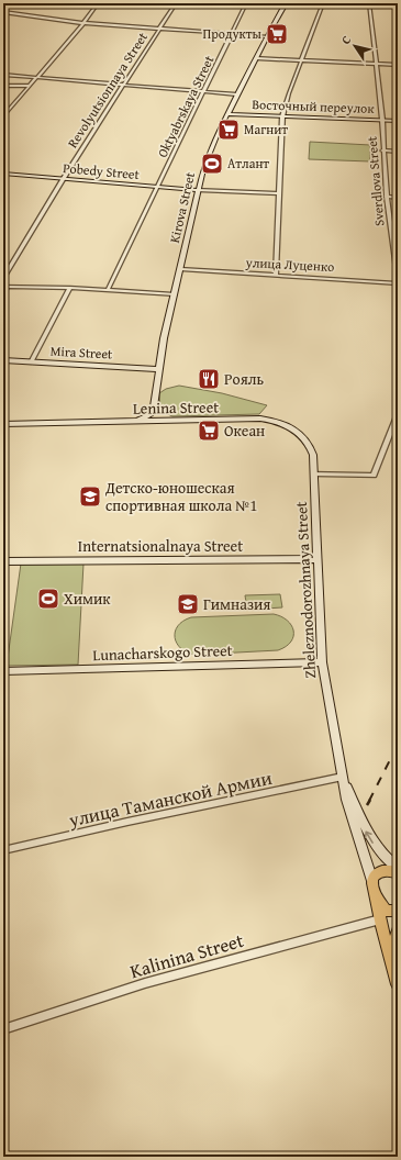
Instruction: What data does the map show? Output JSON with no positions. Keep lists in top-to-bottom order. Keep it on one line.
{"streets":{"main road":["Zheleznodorozhnaya Street"],"street":["Revolyutsionnaya Street","Oktyabrskaya Street","Восточный переулок","Pobedy Street","Sverdlova Street","Kirova Street","улица Луценко","Mira Street","Lenina Street","Internatsionalnaya Street","Lunacharskogo Street","улица Таманской Армии","Kalinina Street"]},"crossings":[["Revolyutsionnaya Street","Pobedy Street"],["Oktyabrskaya Street","Pobedy Street"],["Восточный переулок","Sverdlova Street"],["Восточный переулок","Kirova Street"],["Pobedy Street","Kirova Street"],["Kirova Street","улица Луценко"],["Kirova Street","Mira Street"],["Lenina Street","Zheleznodorozhnaya Street"],["Internatsionalnaya Street","Zheleznodorozhnaya Street"],["Zheleznodorozhnaya Street","Lunacharskogo Street"],["Zheleznodorozhnaya Street","улица Таманской Армии"],["Zheleznodorozhnaya Street","Kalinina Street"]],"places":{"supermarket":["Продукты","Магнит","Океан"],"sports":["Атлант","Химик"],"restaurant":["Рояль"],"school or university":["Детско-юношеская спортивная школа №1","Гимназия"]},"north":"top left"}
